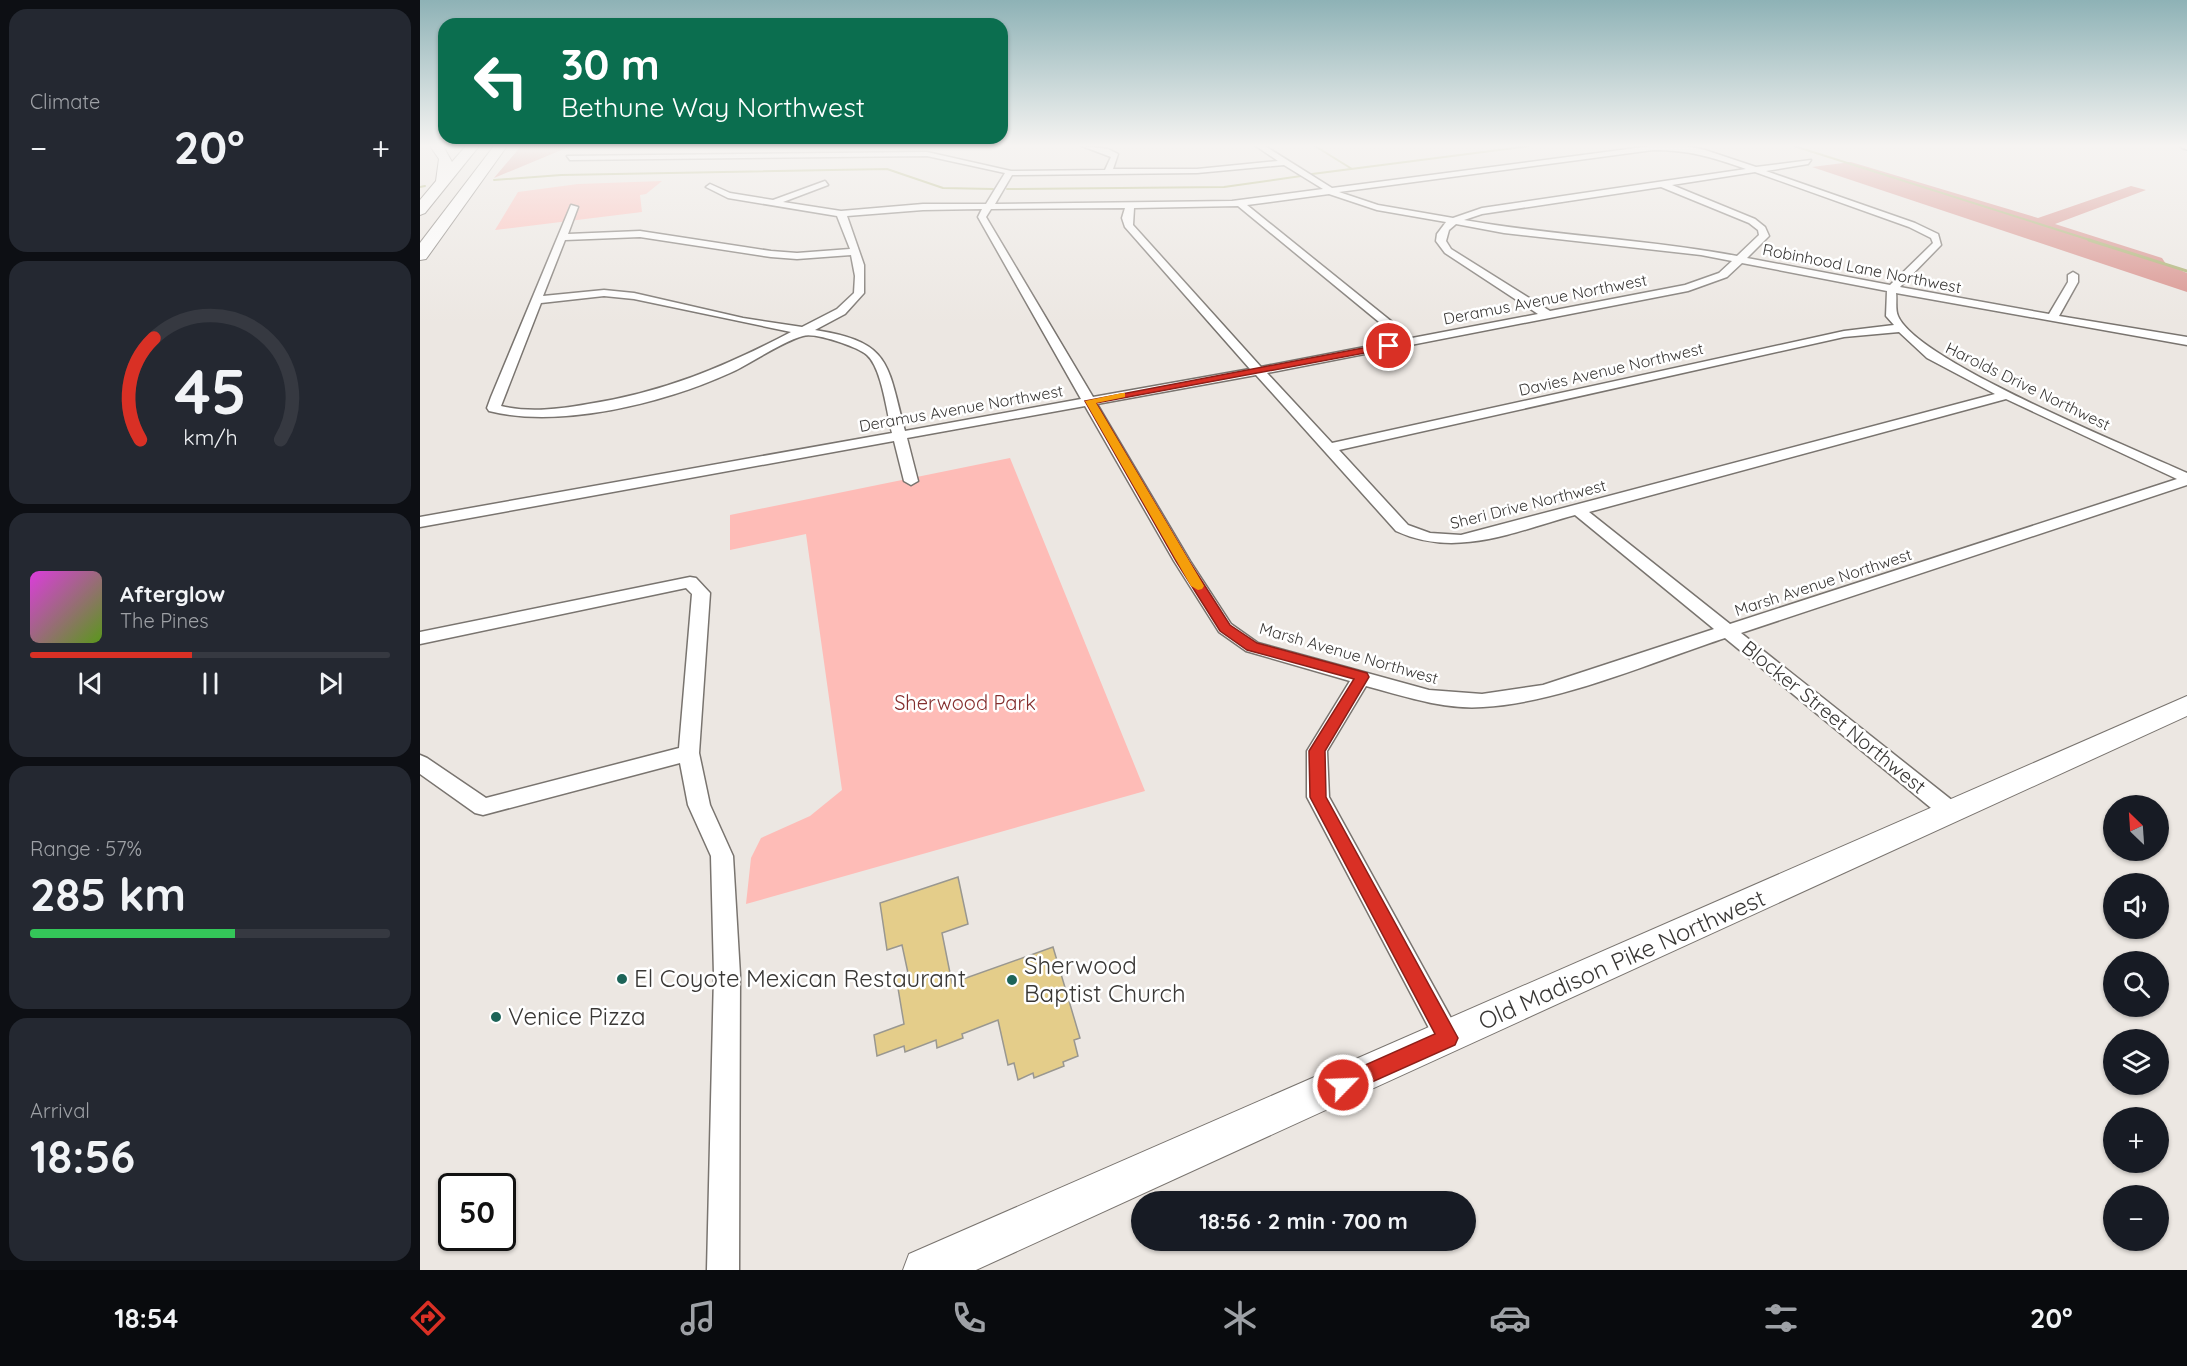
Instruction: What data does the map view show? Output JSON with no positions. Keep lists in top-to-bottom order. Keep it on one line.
{"streets":{"main road":["Old Madison Pike Northwest"],"street":["Robinhood Lane Northwest","Deramus Avenue Northwest","Davies Avenue Northwest","Harolds Drive Northwest","Sheri Drive Northwest","Marsh Avenue Northwest","Blocker Street Northwest"]},"crossings":[["Robinhood Lane Northwest","Deramus Avenue Northwest"],["Robinhood Lane Northwest","Harolds Drive Northwest"],["Deramus Avenue Northwest","Sheri Drive Northwest"],["Deramus Avenue Northwest","Marsh Avenue Northwest"],["Davies Avenue Northwest","Harolds Drive Northwest"],["Davies Avenue Northwest","Sheri Drive Northwest"],["Harolds Drive Northwest","Sheri Drive Northwest"],["Harolds Drive Northwest","Marsh Avenue Northwest"],["Sheri Drive Northwest","Blocker Street Northwest"],["Marsh Avenue Northwest","Blocker Street Northwest"],["Blocker Street Northwest","Old Madison Pike Northwest"]],"parks":["Sherwood Park"],"places":["El Coyote Mexican Restaurant","Sherwood Baptist Church","Venice Pizza"],"north":"top left","page":{"tile":["Climate",["Range · 57%","285 km"],["Arrival","18:56"]],"turn":["30 m","Bethune Way Northwest"],"heat":["−","20°","+"],"song":["Afterglow","The Pines"],"map_buttons":["+","−"],"limit":"50","trip":"18:56 · 2 min · 700 m","tabs":["18:54","20°"],"gauge":["45","km/h"]}}
